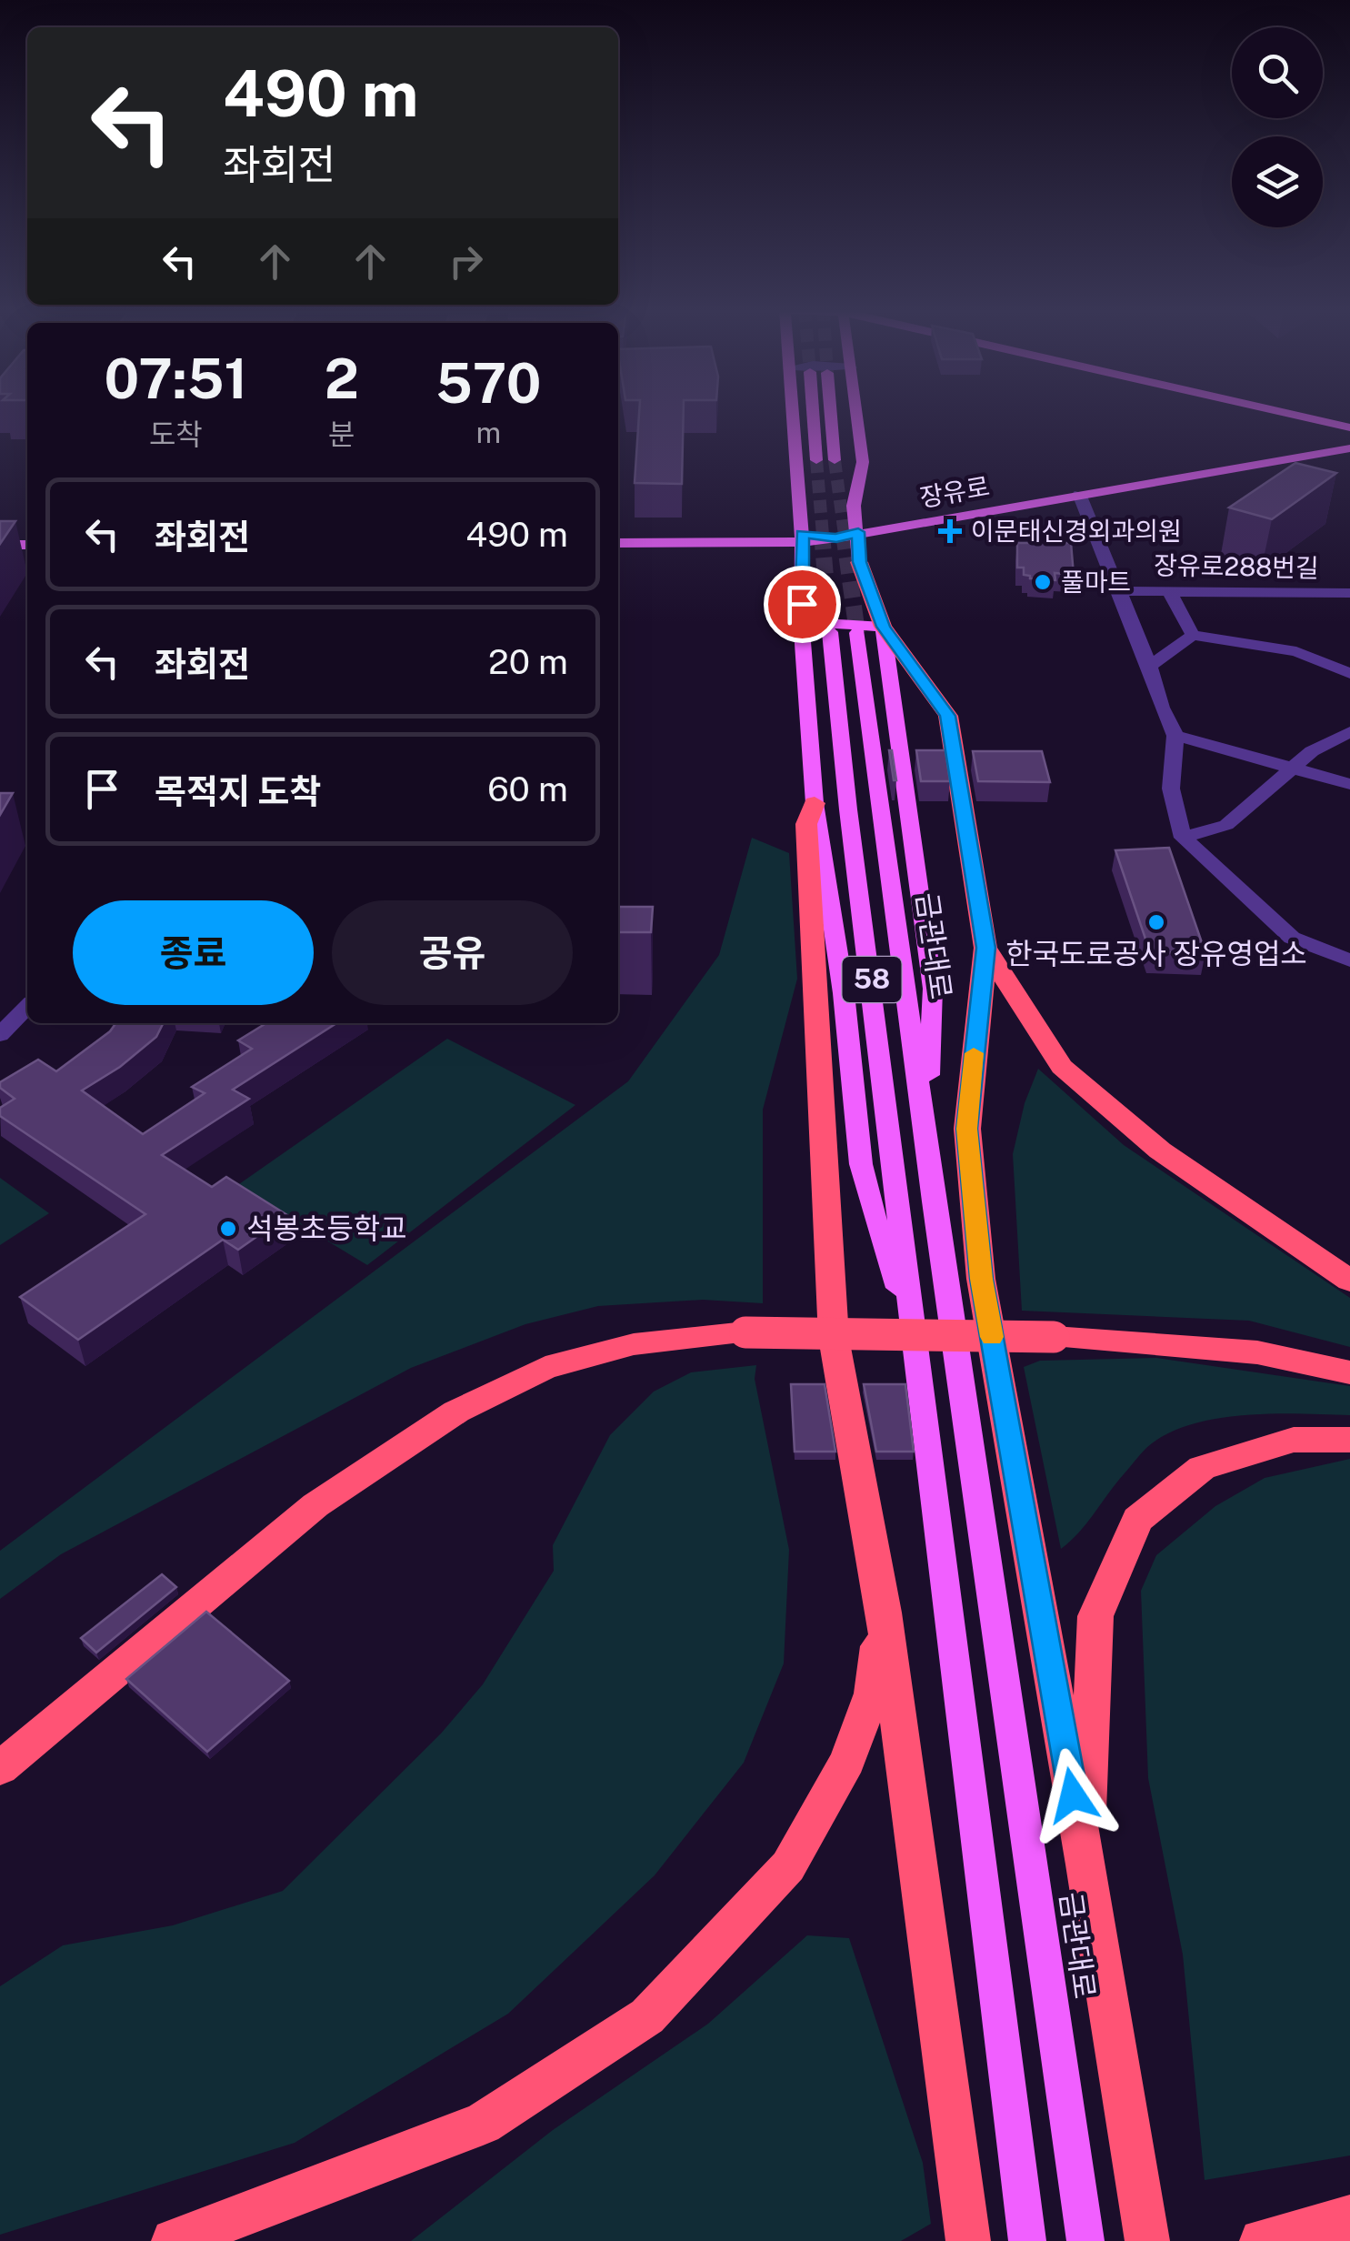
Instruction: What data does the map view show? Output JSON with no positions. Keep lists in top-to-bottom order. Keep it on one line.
{"streets":{"main road":["장유로","금관대로","58"],"street":["장유로288번길"]},"crossings":[["장유로","장유로288번길"]],"places":{"health":["이문태신경외과의원"],"other":["풀마트","한국도로공사 장유영업소","석봉초등학교"]},"page":{"turn":["490 m","좌회전"],"eta":["07:51","도착","2","분","570","m"],"list":[{"name":"좌회전","value":"490 m"},{"name":"좌회전","value":"20 m"},{"name":"목적지 도착","value":"60 m"}],"buttons":["종료","공유"]}}
